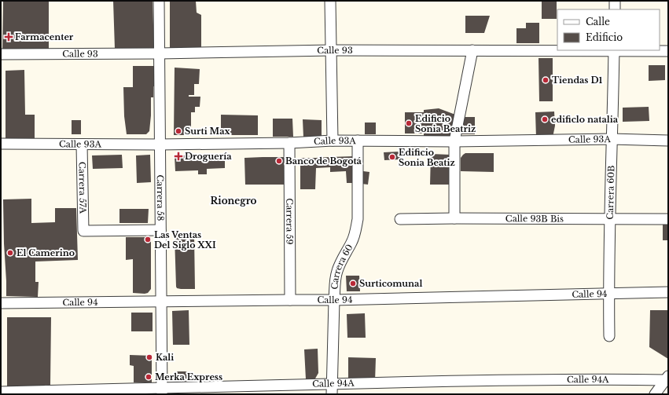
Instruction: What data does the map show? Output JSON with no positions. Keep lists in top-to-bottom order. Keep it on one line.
{"streets":{"street":["Calle 93","Calle 93A","Carrera 57A","Carrera 60B","Carrera 58","Calle 93B Bis","Carrera 59","Carrera 60","Calle 94","Calle 94A"]},"crossings":[["Calle 93","Carrera 60B"],["Calle 93","Carrera 58"],["Calle 93A","Carrera 57A"],["Calle 93A","Carrera 60B"],["Calle 93A","Carrera 58"],["Calle 93A","Carrera 59"],["Calle 93A","Carrera 60"],["Carrera 57A","Carrera 58"],["Carrera 60B","Calle 93B Bis"],["Carrera 60B","Calle 94"],["Carrera 58","Calle 94"],["Carrera 58","Calle 94A"],["Carrera 59","Calle 94"],["Carrera 60","Calle 94"],["Carrera 60","Calle 94A"]],"districts":["Rionegro"],"places":{"health":["Farmacenter","Droguería"],"other":["Tiendas D1","edificlo natalia","Edificio Sonia Beatriz","Surti Max","Edificio Sonia Beatiz","Banco de Bogotá","Las Ventas Del Siglo XXI","El Camerino","Surticomunal","Kali","Merka Express"]},"legend":["Calle","Edificio"]}
